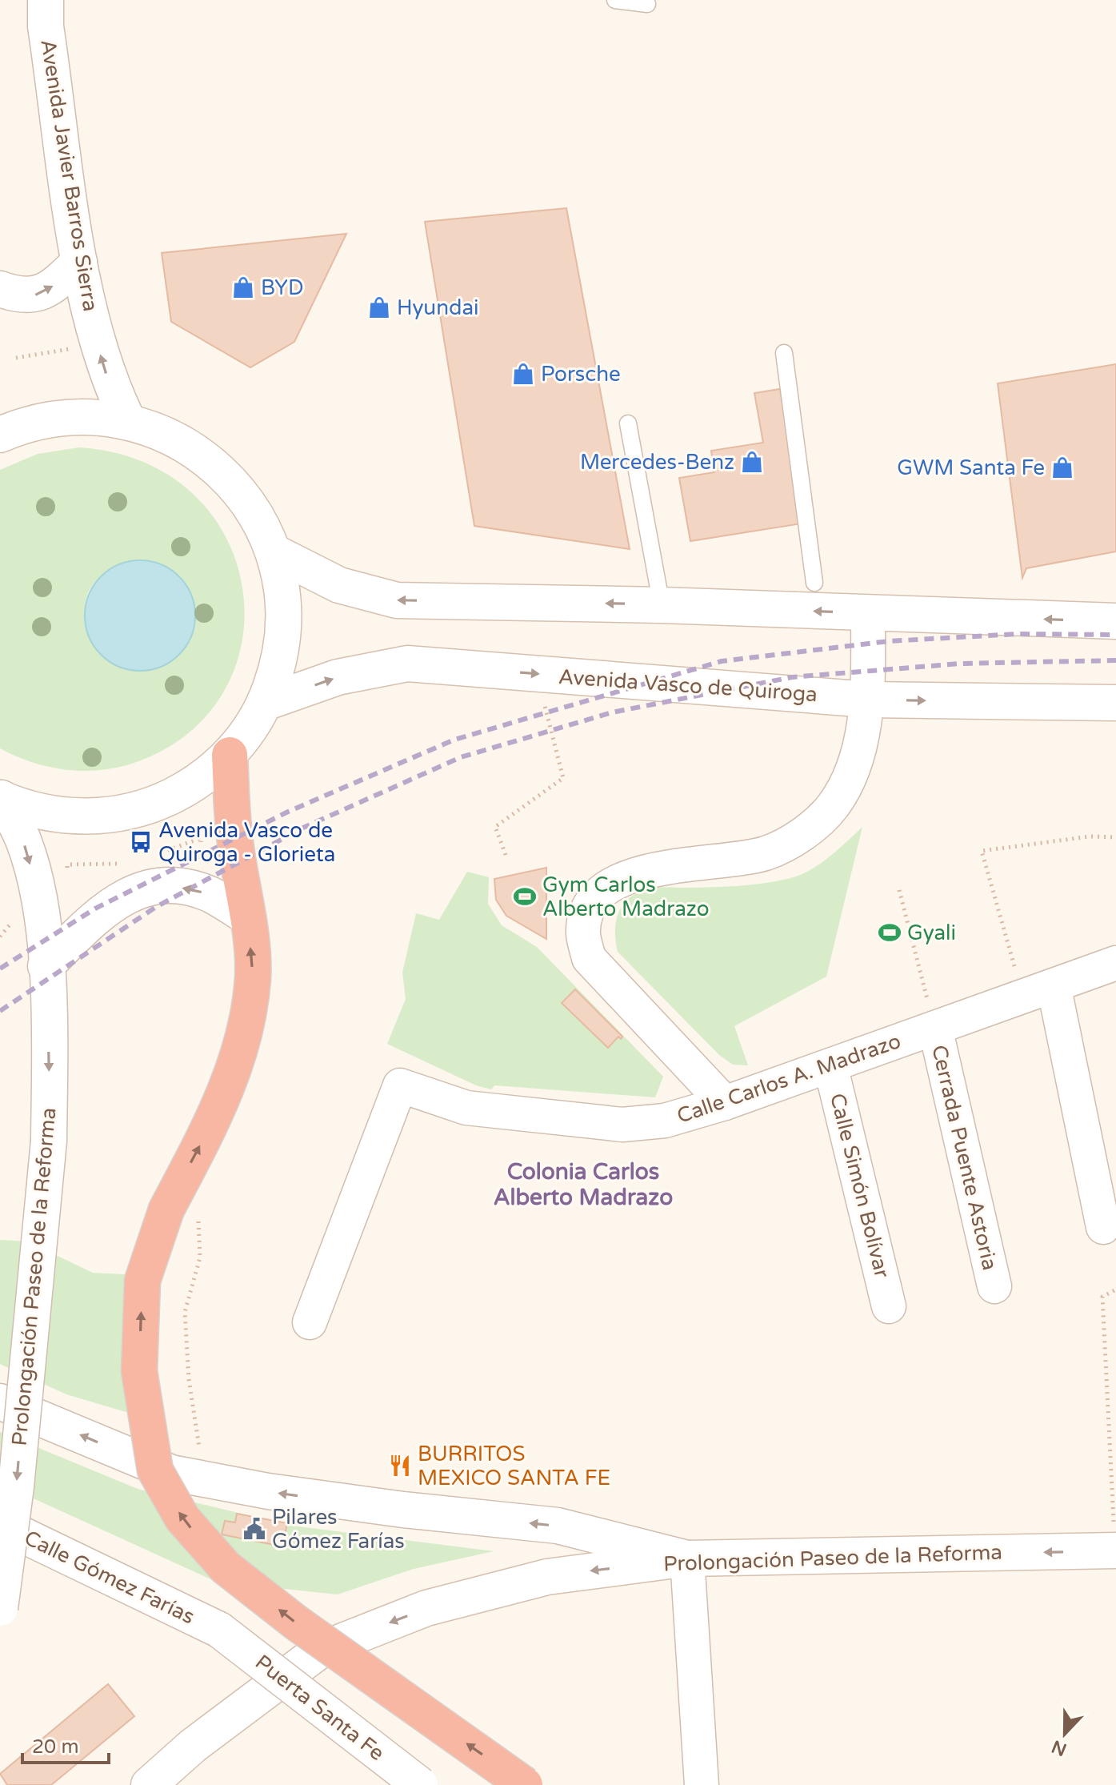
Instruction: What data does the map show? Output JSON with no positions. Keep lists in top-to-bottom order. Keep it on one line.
{"streets":{"main road":["Avenida Javier Barros Sierra","Avenida Vasco de Quiroga","Prolongación Paseo de la Reforma","Calle Gómez Farías","Puerta Santa Fe"],"street":["Calle Carlos A. Madrazo","Cerrada Puente Astoria","Calle Simón Bolívar"]},"crossings":[["Calle Carlos A. Madrazo","Cerrada Puente Astoria"],["Calle Carlos A. Madrazo","Calle Simón Bolívar"],["Calle Gómez Farías","Puerta Santa Fe"]],"one_way":["Avenida Javier Barros Sierra"],"districts":["Colonia Carlos Alberto Madrazo"],"places":{"shop":["BYD","Hyundai","Porsche","Mercedes-Benz","GWM Santa Fe"],"bus stop":["Avenida Vasco de Quiroga - Glorieta"],"sports":["Gym Carlos Alberto Madrazo","Gyali"],"restaurant":["BURRITOS MEXICO SANTA FE"],"public building":["Pilares Gómez Farías"]},"scale_bar":"20 m","north":"bottom"}
